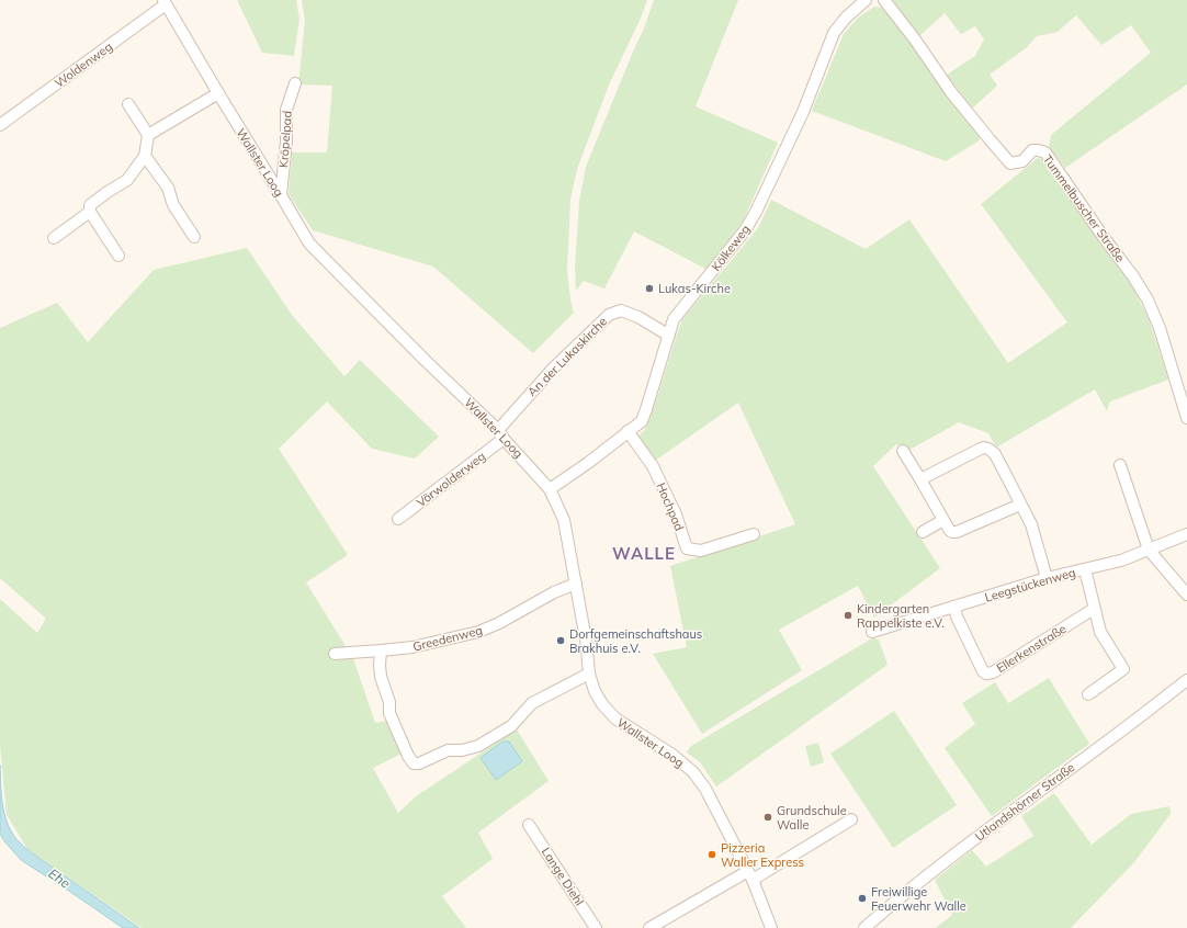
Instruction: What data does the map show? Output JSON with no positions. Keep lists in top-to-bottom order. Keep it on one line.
{"streets":{"street":["Woldenweg","Kröpelpad","Wallster Loog","Tummelbuscher Straße","Kölkeweg","An der Lukaskirche","Vörwolderweg","Hochpad","Leegstückenweg","Greedenweg","Ellerkenstraße","Utlandshörner Straße","Lange Diehl"]},"crossings":[["Woldenweg","Wallster Loog"],["Kröpelpad","Wallster Loog"],["Wallster Loog","Kölkeweg"],["Wallster Loog","An der Lukaskirche"],["Wallster Loog","Vörwolderweg"],["Wallster Loog","Greedenweg"],["Kölkeweg","An der Lukaskirche"],["Kölkeweg","Hochpad"],["An der Lukaskirche","Vörwolderweg"],["Leegstückenweg","Ellerkenstraße"]],"districts":["WALLE"],"water":["Ehe"],"places":["Lukas-Kirche","Kindergarten Rappelkiste e.V.","Dorfgemeinschaftshaus Brakhuis e.V.","Grundschule Walle","Pizzeria Waller Express","Freiwillige Feuerwehr Walle"]}
